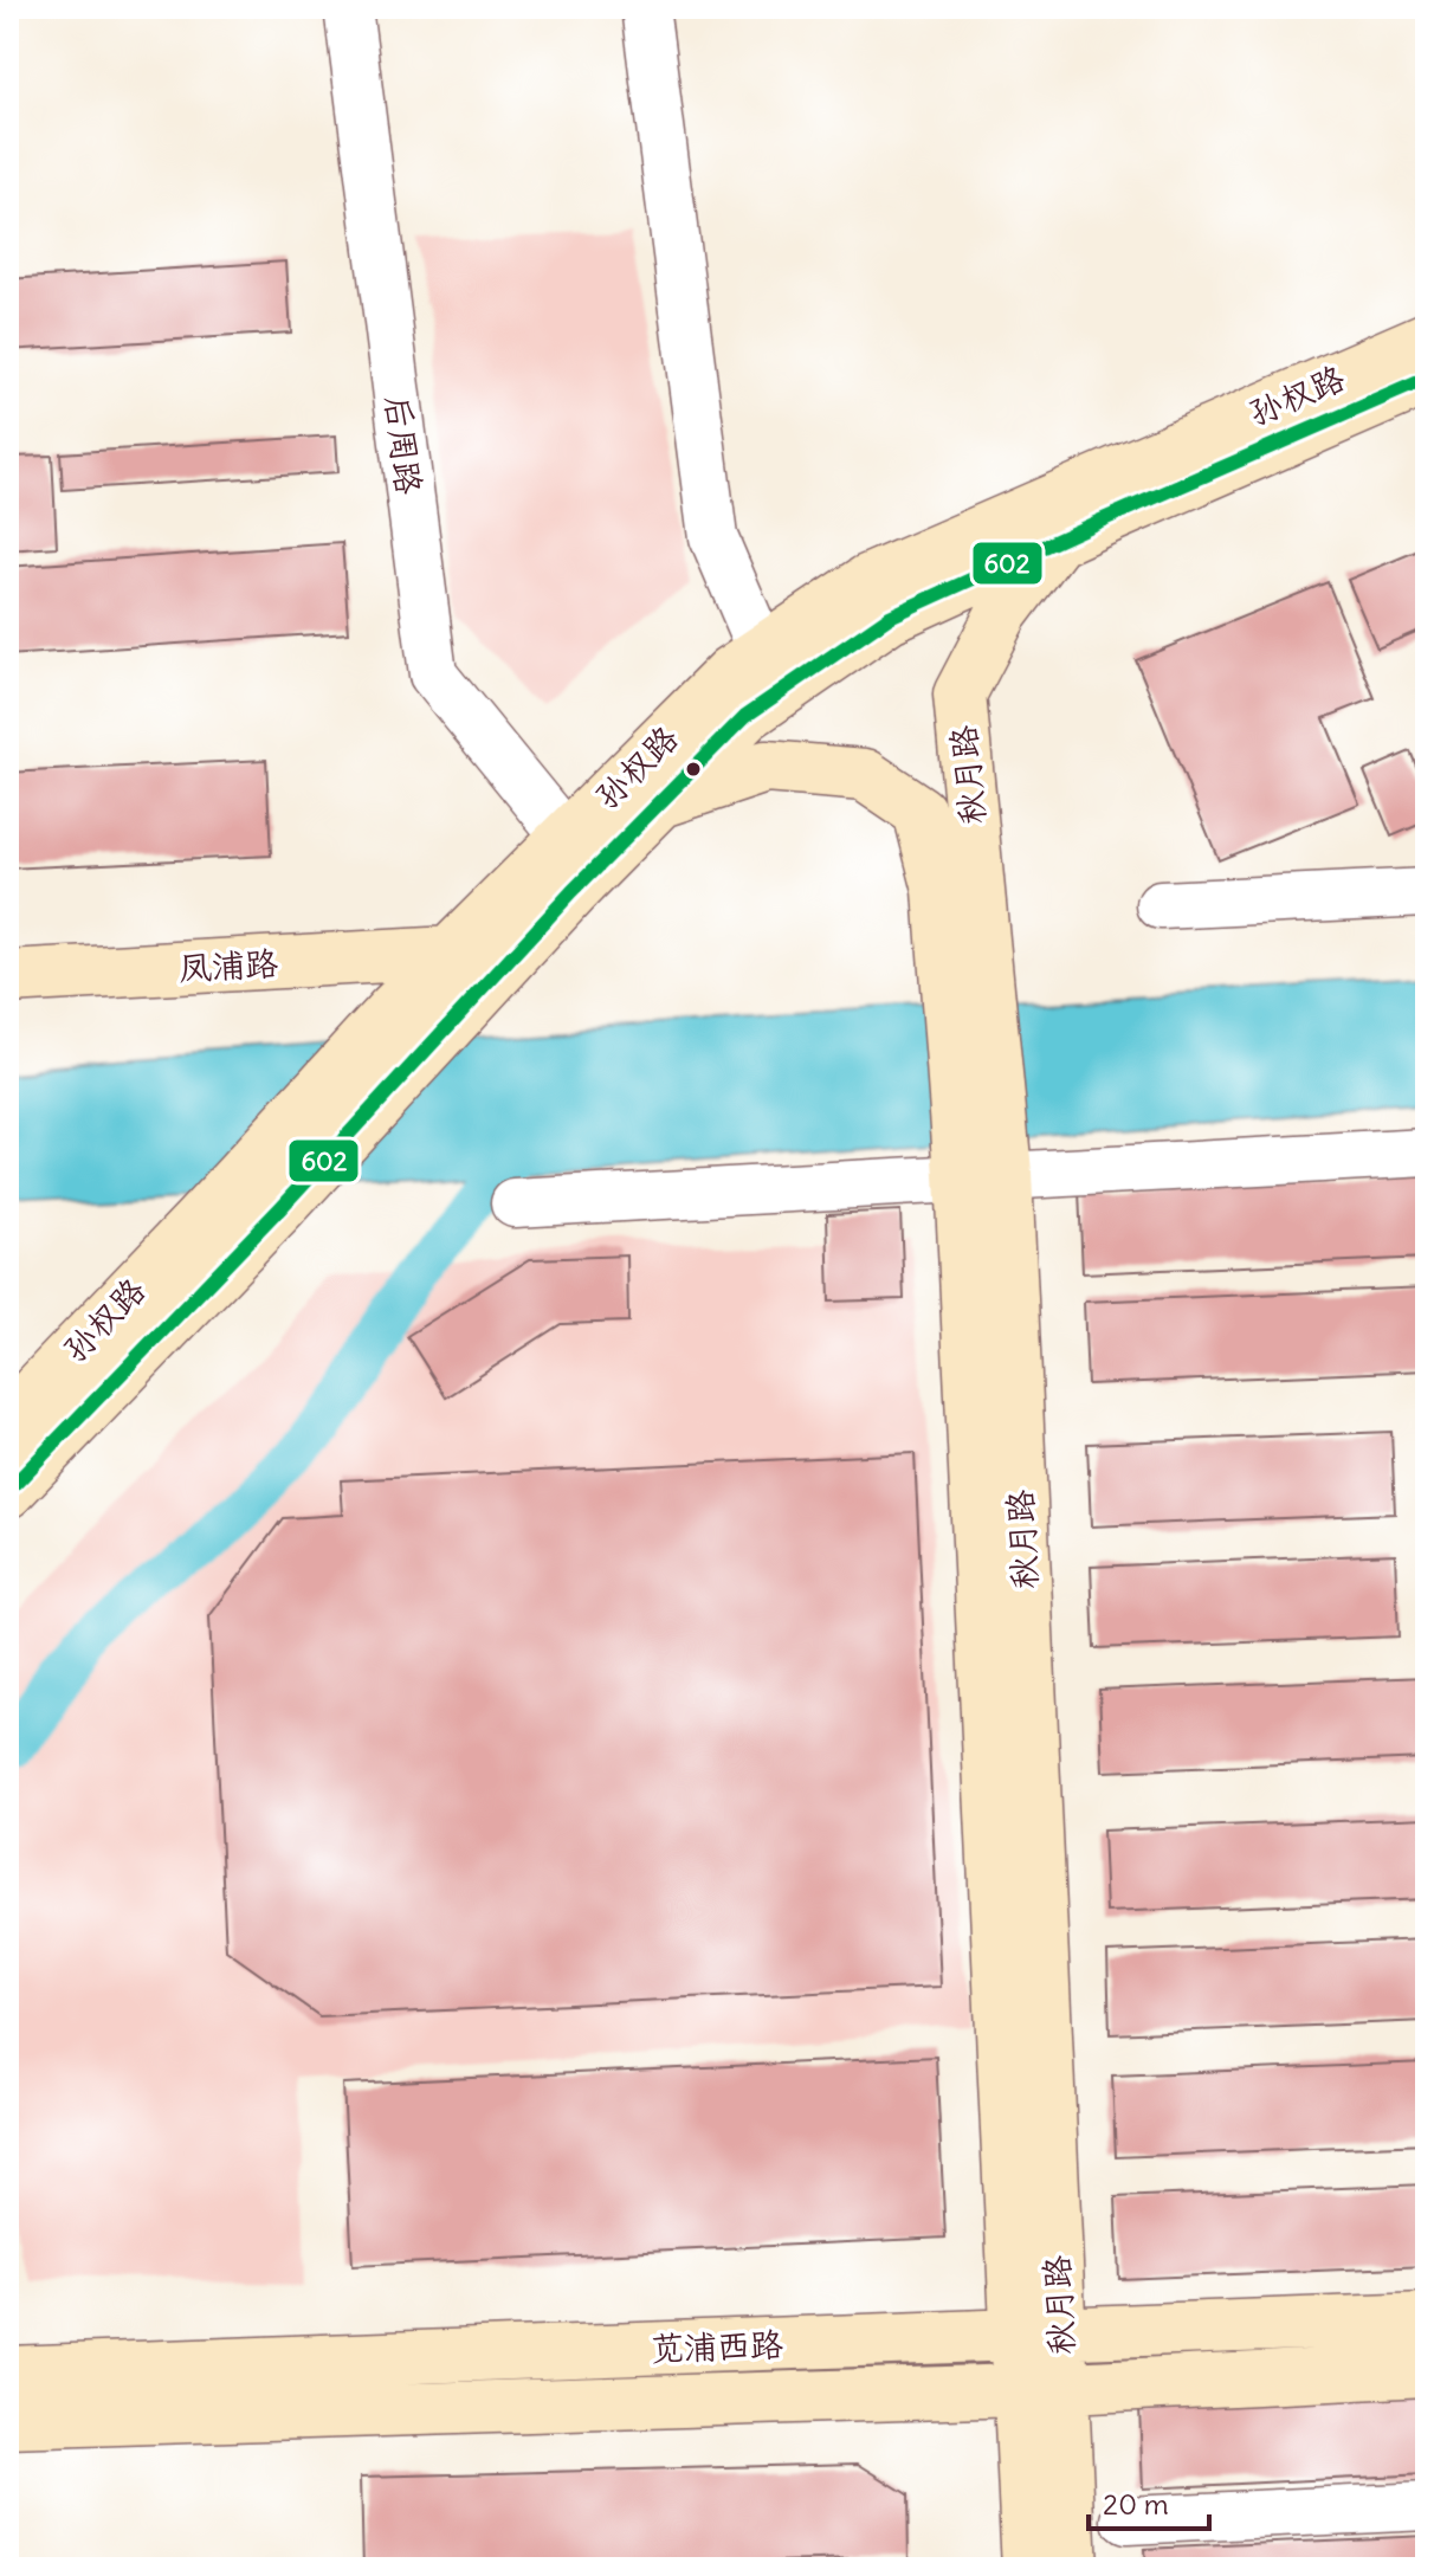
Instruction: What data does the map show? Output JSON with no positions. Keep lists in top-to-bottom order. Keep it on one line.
{"streets":{"street":["孙权路","后周路","秋月路","凤浦路","苋浦西路"]},"crossings":[["孙权路","后周路"],["孙权路","秋月路"],["孙权路","凤浦路"],["秋月路","苋浦西路"]],"lines":["transit line 602"],"scale_bar":"20 m"}
